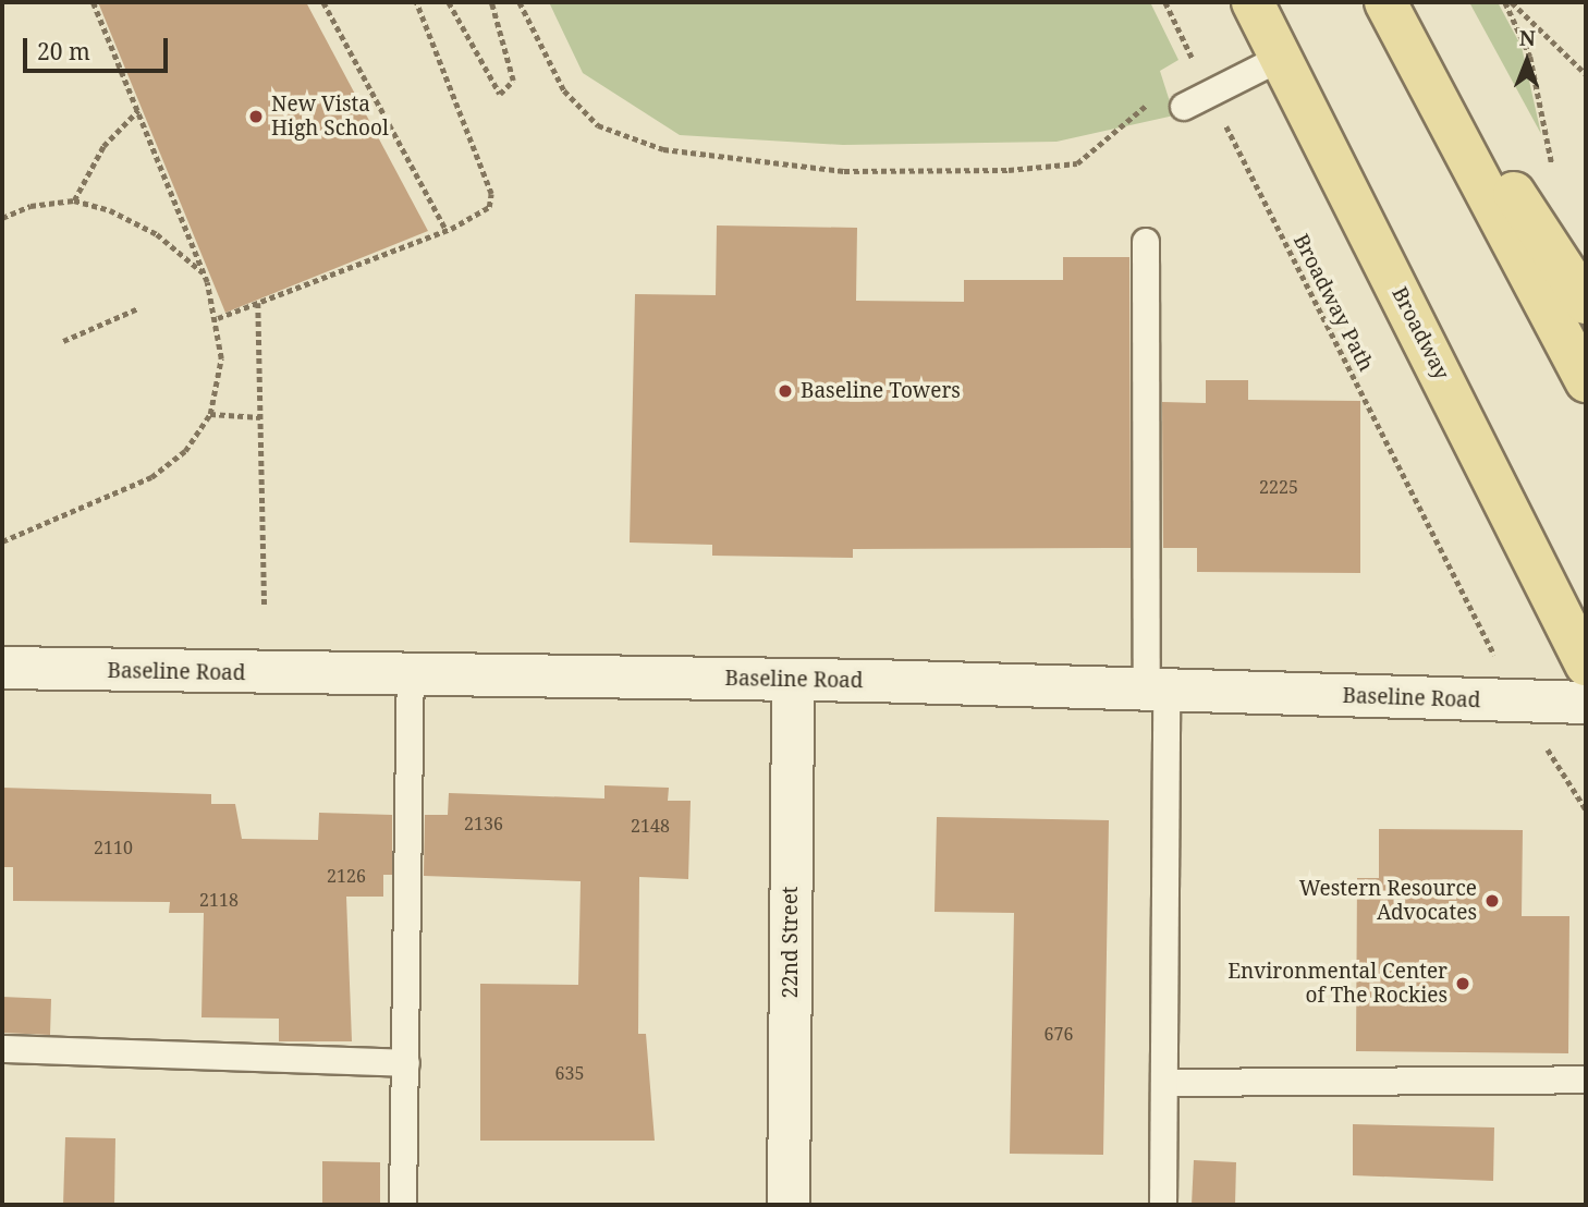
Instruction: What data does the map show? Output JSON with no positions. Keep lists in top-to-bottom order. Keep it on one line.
{"streets":{"main road":["Broadway"],"street":["Baseline Road","22nd Street"],"path":["Broadway Path"]},"crossings":[["Baseline Road","22nd Street"]],"places":["New Vista High School","Baseline Towers","Western Resource Advocates","Environmental Center of The Rockies"],"house_numbers":["2225","2136","2148","2110","2126","2118","676","635"],"scale_bar":"20 m","north":"top"}
